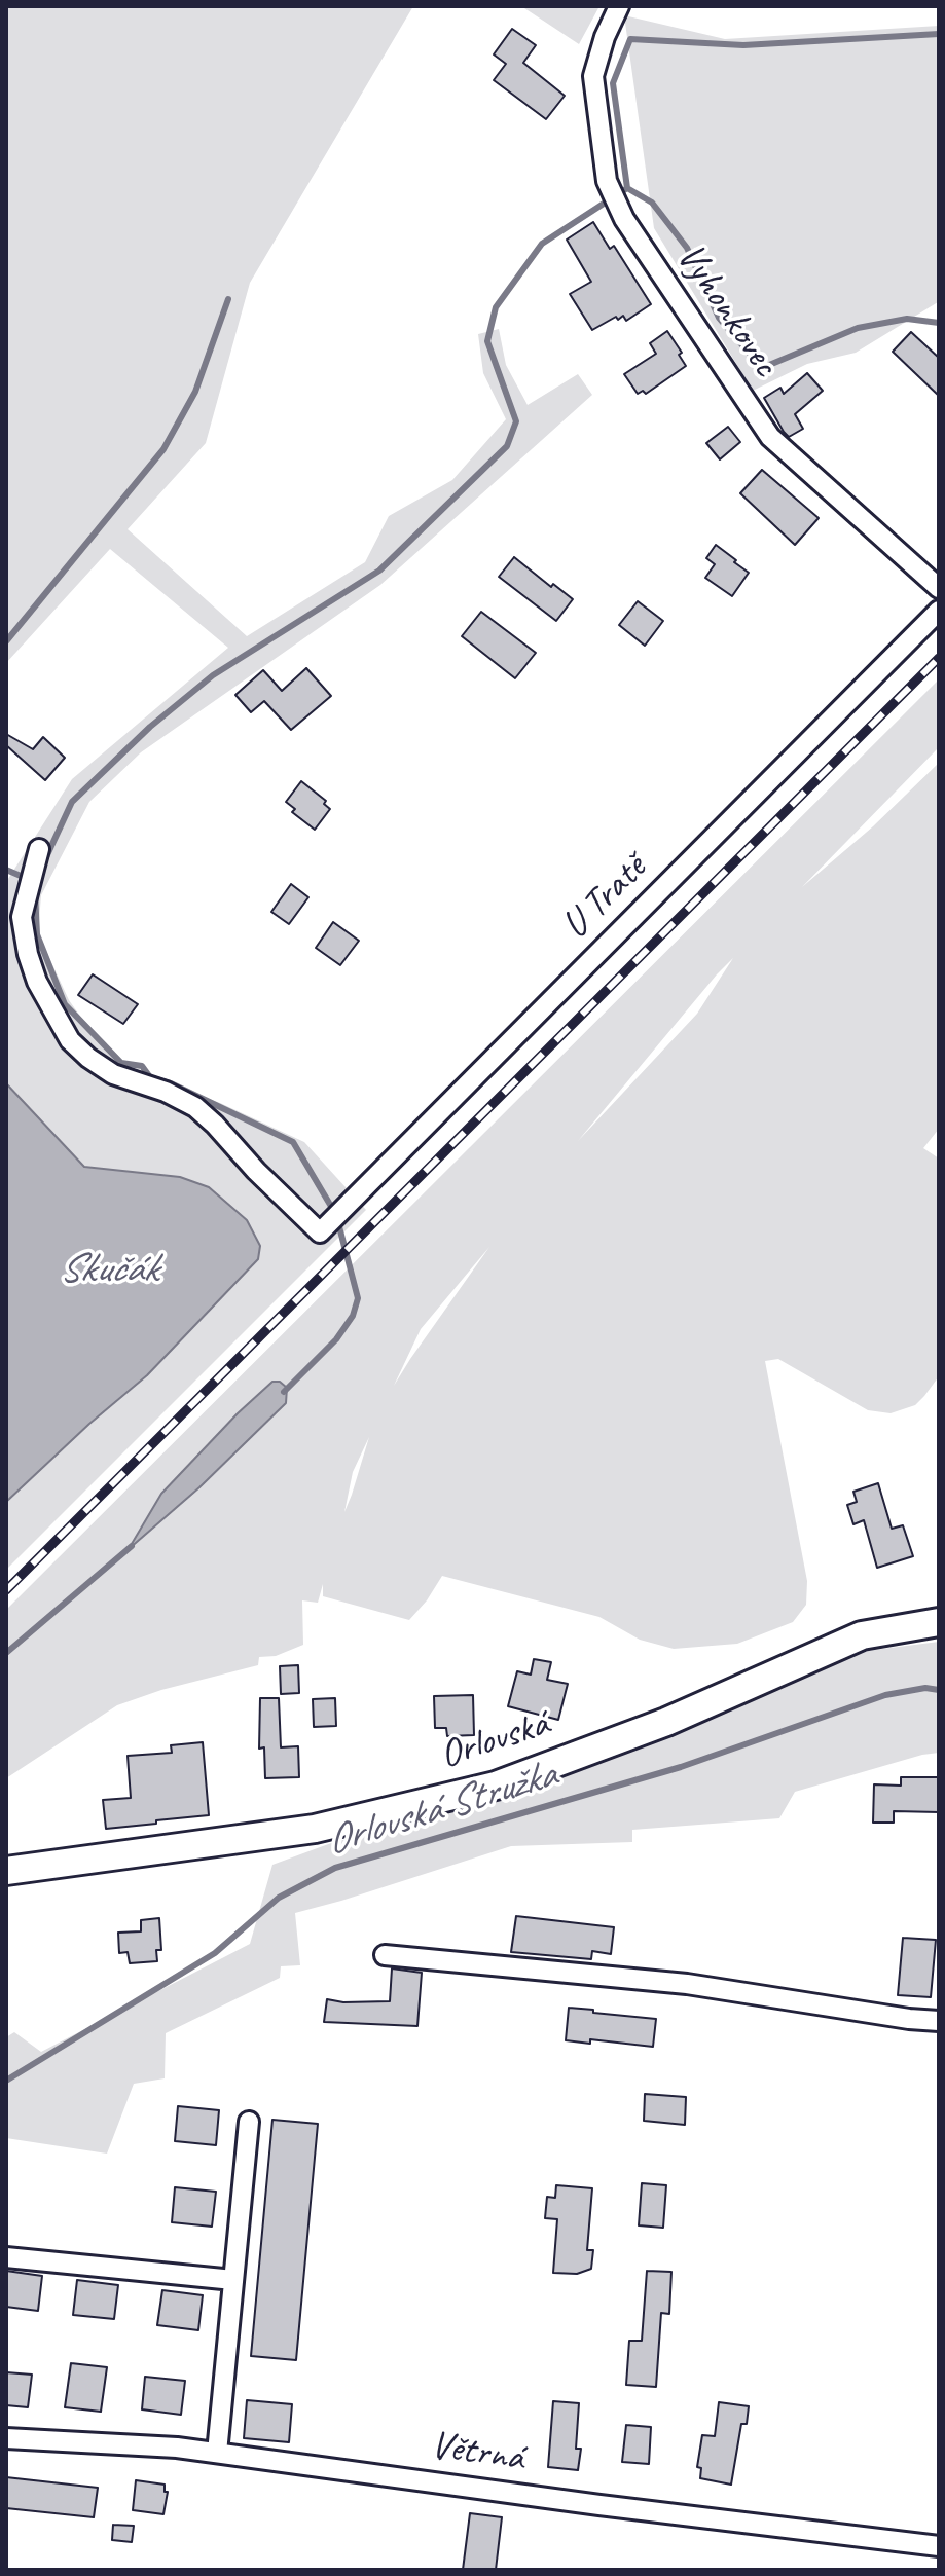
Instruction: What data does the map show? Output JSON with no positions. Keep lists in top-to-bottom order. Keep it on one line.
{"streets":{"main road":["Orlovská"],"street":["Vyhonkovec","U Tratě","Větrná"]},"water":["Skučák","Orlovská Stružka"]}
